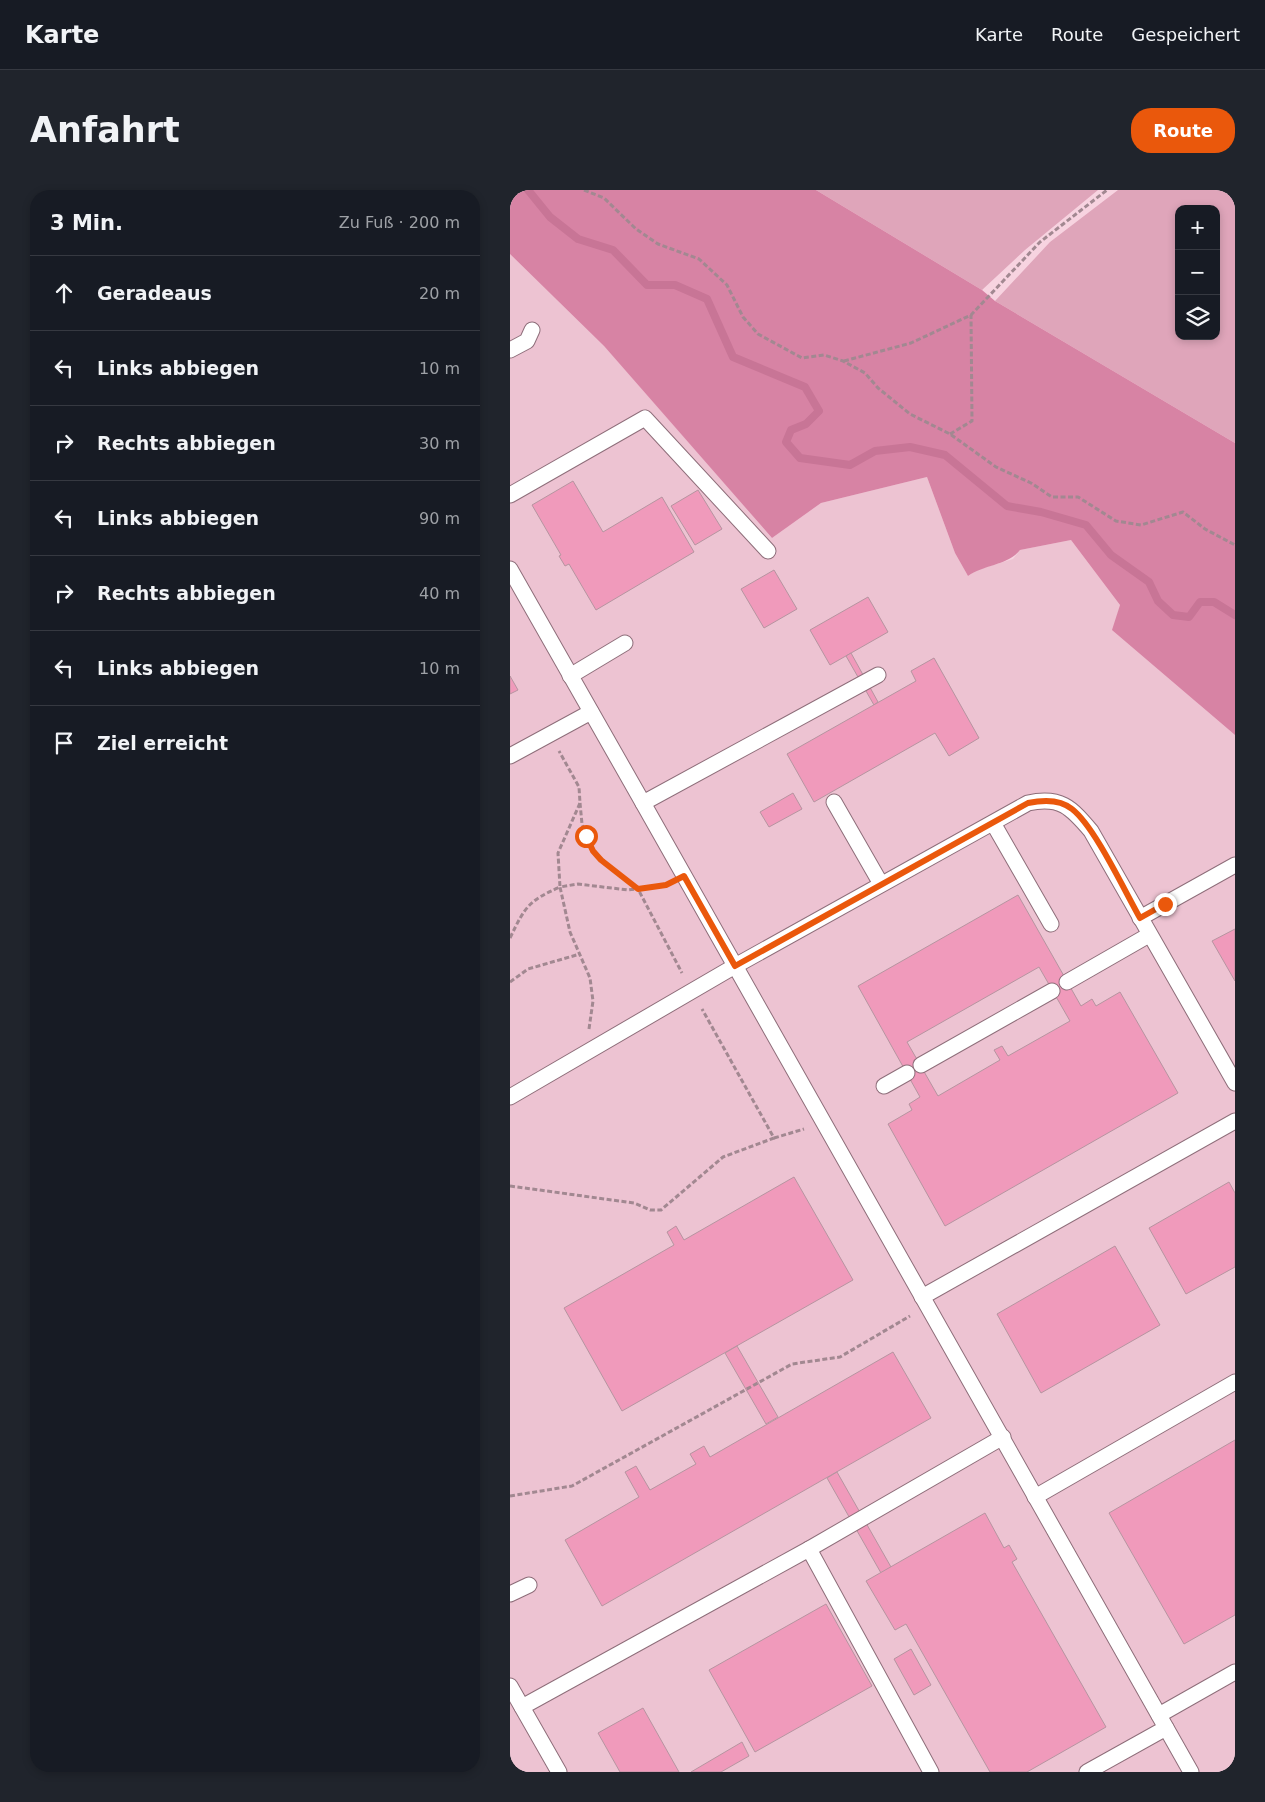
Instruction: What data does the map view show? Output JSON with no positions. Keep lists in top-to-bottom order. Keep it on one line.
{"page":{"header":"Karte","nav":["Karte","Route","Gespeichert"],"buttons":"Route","title":"Anfahrt","heading":["3 Min.","Zu Fuß · 200 m"],"map_buttons":["+","−"],"list":[["Geradeaus","20 m"],["Links abbiegen","10 m"],["Rechts abbiegen","30 m"],["Links abbiegen","90 m"],["Rechts abbiegen","40 m"],["Links abbiegen","10 m"],"Ziel erreicht"]}}
